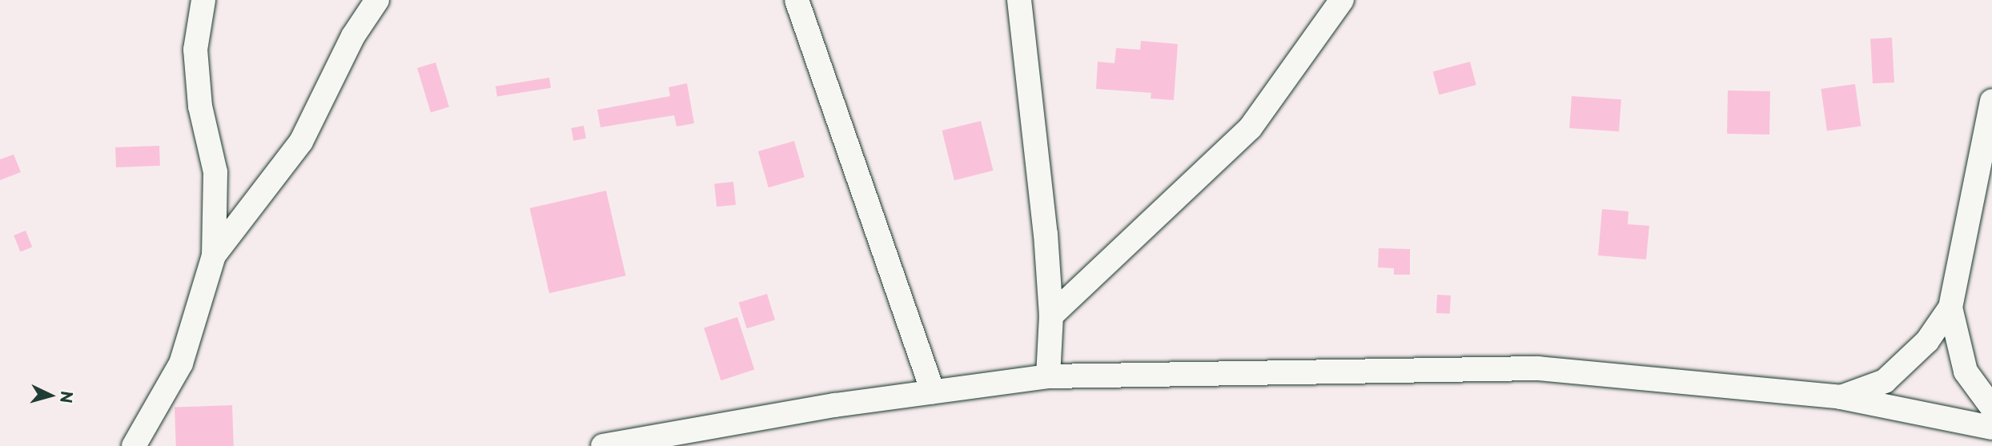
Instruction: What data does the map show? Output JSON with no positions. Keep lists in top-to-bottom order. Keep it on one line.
{"north":"right"}
